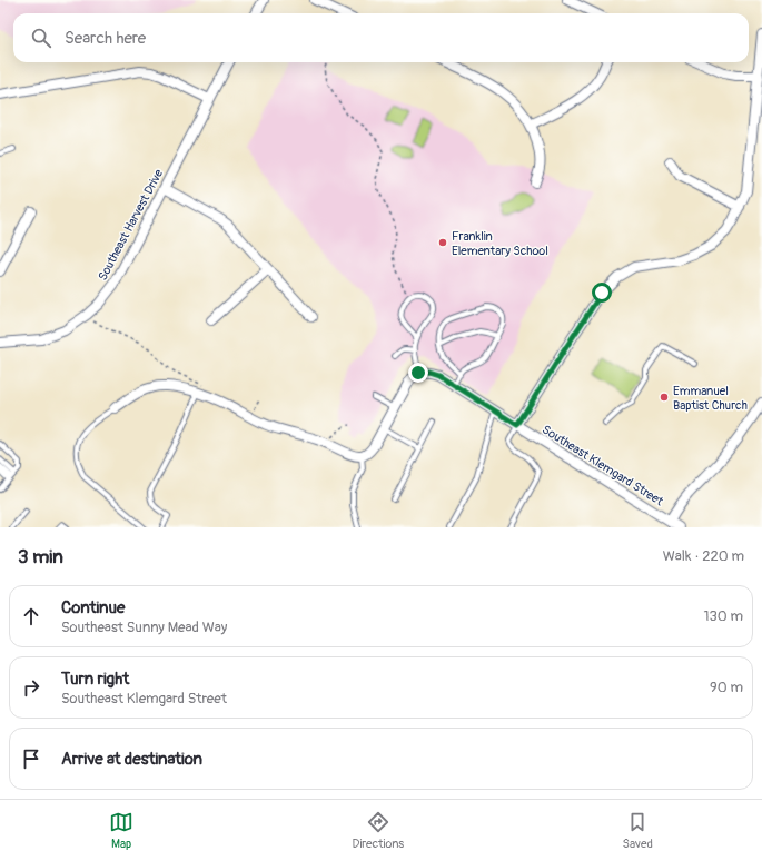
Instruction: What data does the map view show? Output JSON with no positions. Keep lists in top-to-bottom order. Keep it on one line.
{"streets":{"street":["Southeast Harvest Drive","Southeast Klemgard Street"]},"places":["Franklin Elementary School","Emmanuel Baptist Church"],"page":{"search":"Search here","heading":["3 min","Walk · 220 m"],"list":[["Continue","Southeast Sunny Mead Way","130 m"],["Turn right","Southeast Klemgard Street","90 m"],"Arrive at destination"],"nav":["Map","Directions","Saved"]}}
